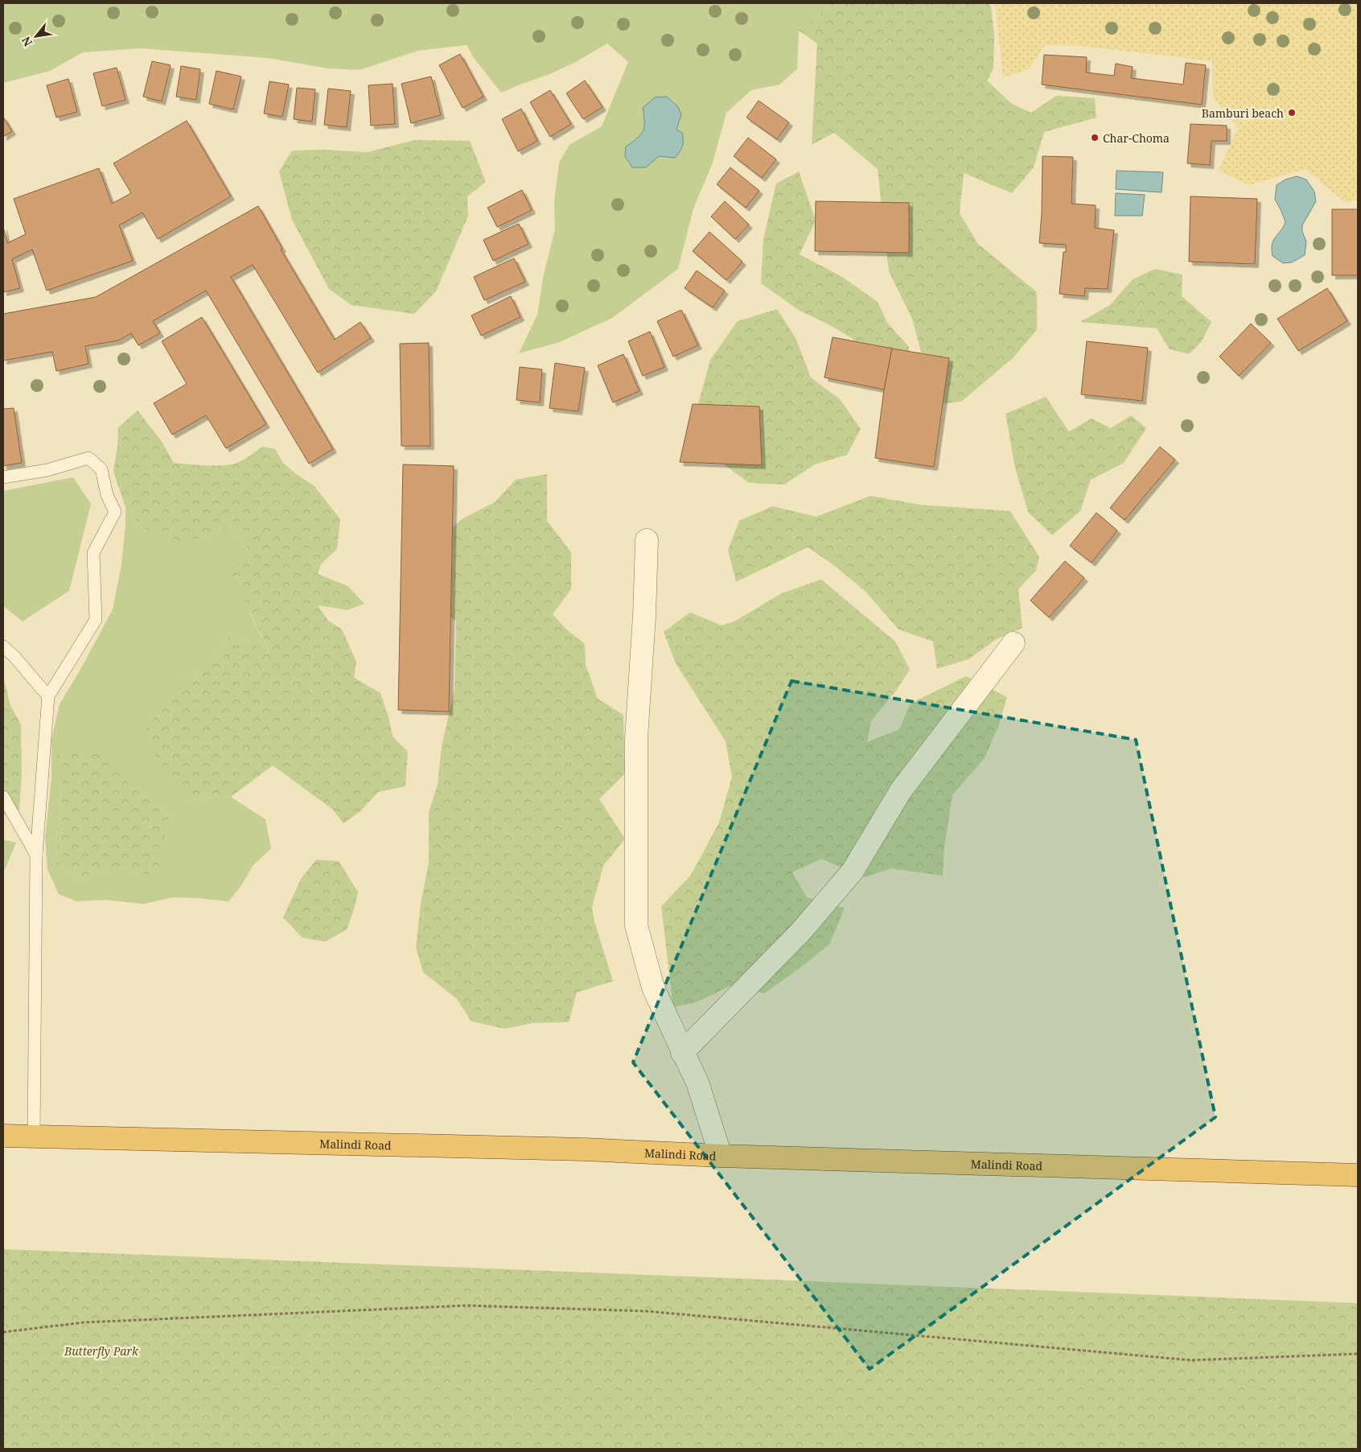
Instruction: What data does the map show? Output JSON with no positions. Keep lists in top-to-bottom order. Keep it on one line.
{"streets":{"highway":["Malindi Road"]},"parks":["Butterfly Park"],"places":["Bamburi beach","Char-Choma"],"north":"bottom left"}
